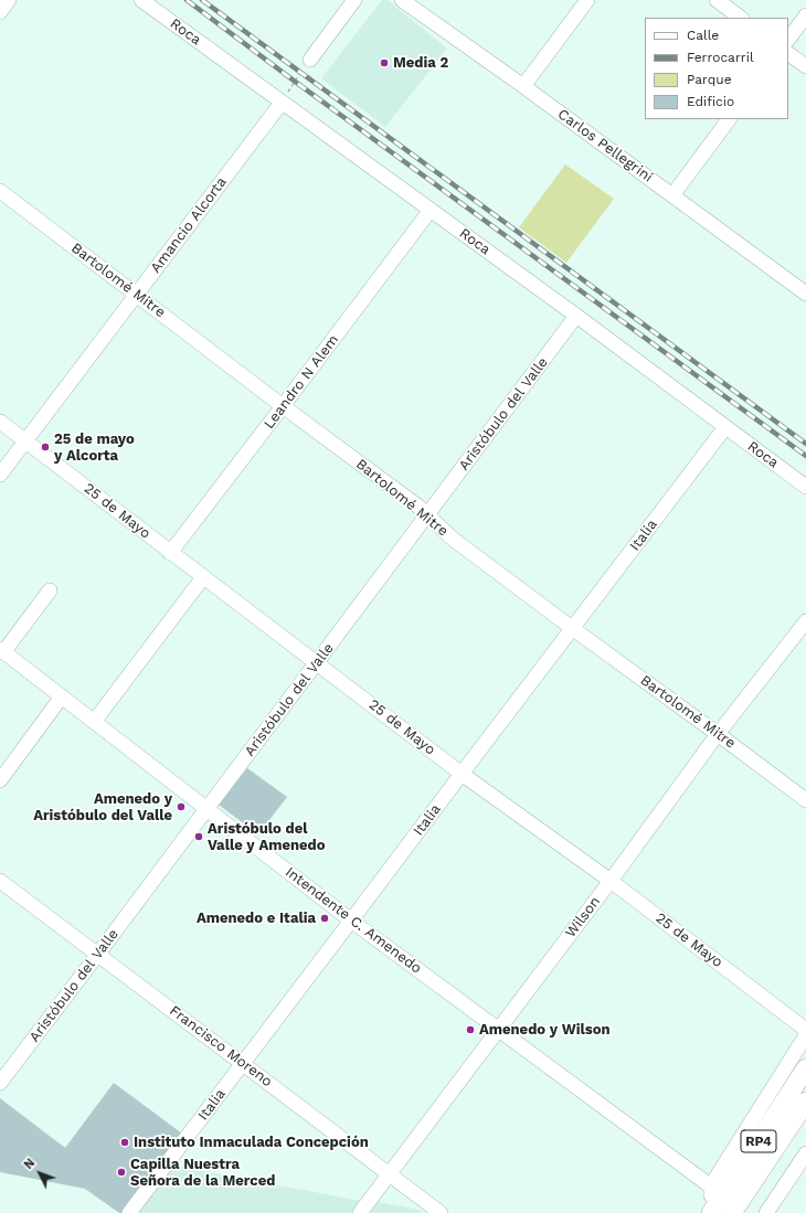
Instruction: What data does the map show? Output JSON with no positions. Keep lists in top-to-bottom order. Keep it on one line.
{"streets":{"main road":["RP4"],"street":["Roca","Carlos Pellegrini","Amancio Alcorta","Bartolomé Mitre","Leandro N Alem","Aristóbulo del Valle","25 de Mayo","Italia","Wilson","Intendente C. Amenedo","Francisco Moreno"]},"crossings":[["Roca","Amancio Alcorta"],["Roca","Leandro N Alem"],["Roca","Aristóbulo del Valle"],["Roca","Italia"],["Amancio Alcorta","Bartolomé Mitre"],["Amancio Alcorta","25 de Mayo"],["Bartolomé Mitre","Leandro N Alem"],["Bartolomé Mitre","Aristóbulo del Valle"],["Bartolomé Mitre","Italia"],["Bartolomé Mitre","Wilson"],["Leandro N Alem","25 de Mayo"],["Aristóbulo del Valle","25 de Mayo"],["Aristóbulo del Valle","Intendente C. Amenedo"],["Aristóbulo del Valle","Francisco Moreno"],["25 de Mayo","Italia"],["25 de Mayo","Wilson"],["Italia","Intendente C. Amenedo"],["Italia","Francisco Moreno"],["Wilson","Intendente C. Amenedo"],["Wilson","Francisco Moreno"]],"places":["Media 2","25 de mayo y Alcorta","Amenedo y Aristóbulo del Valle","Aristóbulo del Valle y Amenedo","Amenedo e Italia","Amenedo y Wilson","Instituto Inmaculada Concepción","Capilla Nuestra Señora de la Merced"],"legend":["Calle","Ferrocarril","Parque","Edificio"],"north":"top left"}
